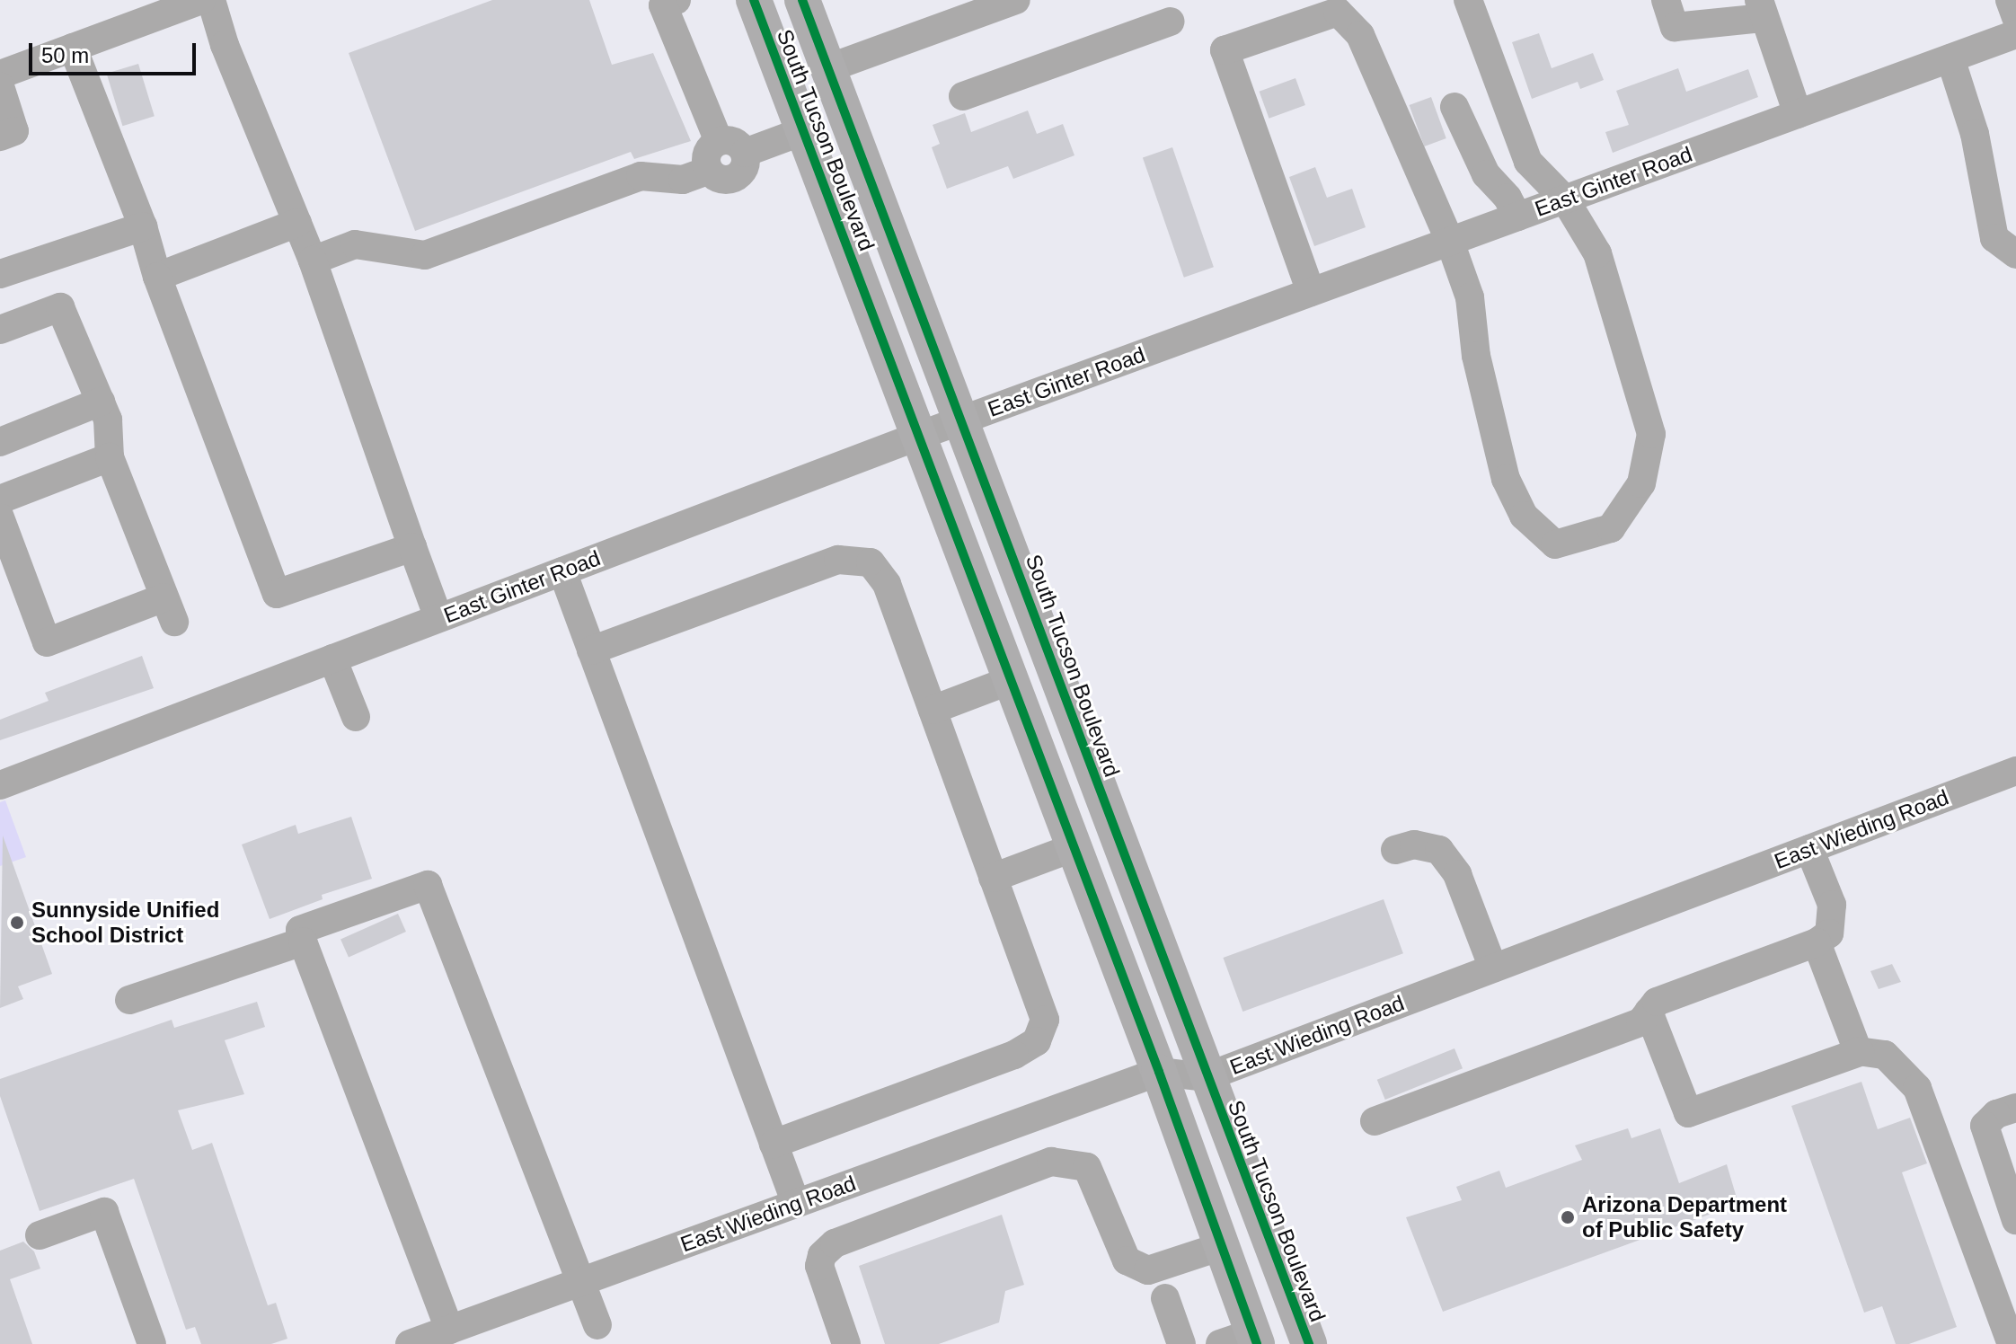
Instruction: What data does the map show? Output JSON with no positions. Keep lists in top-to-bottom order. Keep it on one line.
{"streets":{"main road":["South Tucson Boulevard"],"street":["East Ginter Road","East Wieding Road"]},"crossings":[["South Tucson Boulevard","East Ginter Road"],["South Tucson Boulevard","East Wieding Road"]],"places":["Sunnyside Unified School District","Arizona Department of Public Safety"],"scale_bar":"50 m"}
